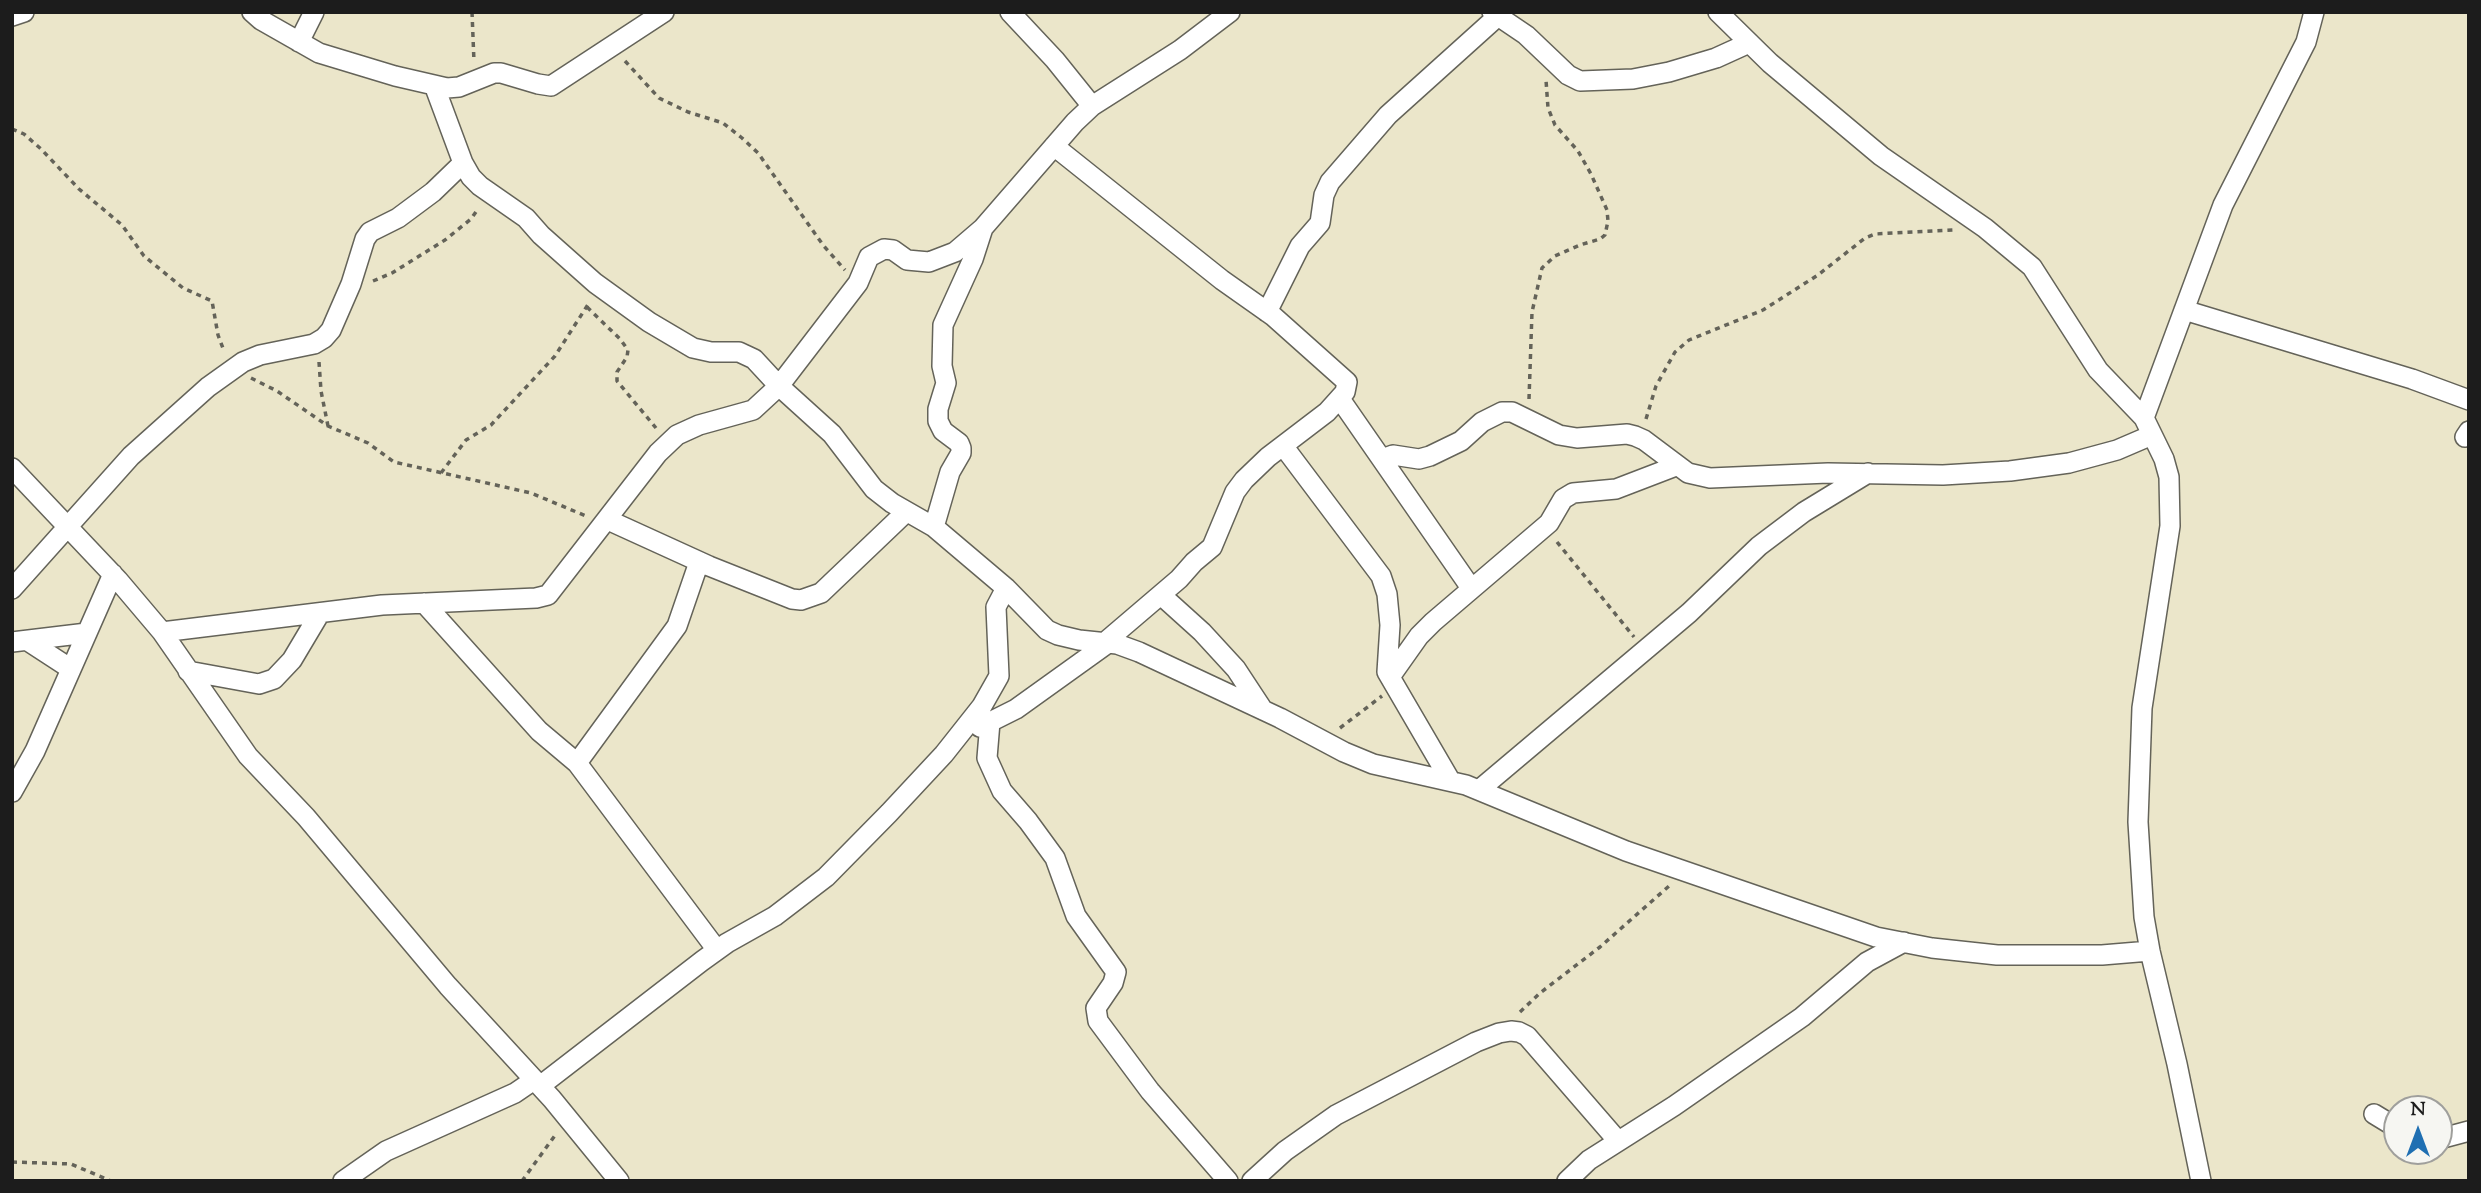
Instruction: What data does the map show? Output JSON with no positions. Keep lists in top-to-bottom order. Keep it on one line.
{"north":"top"}
